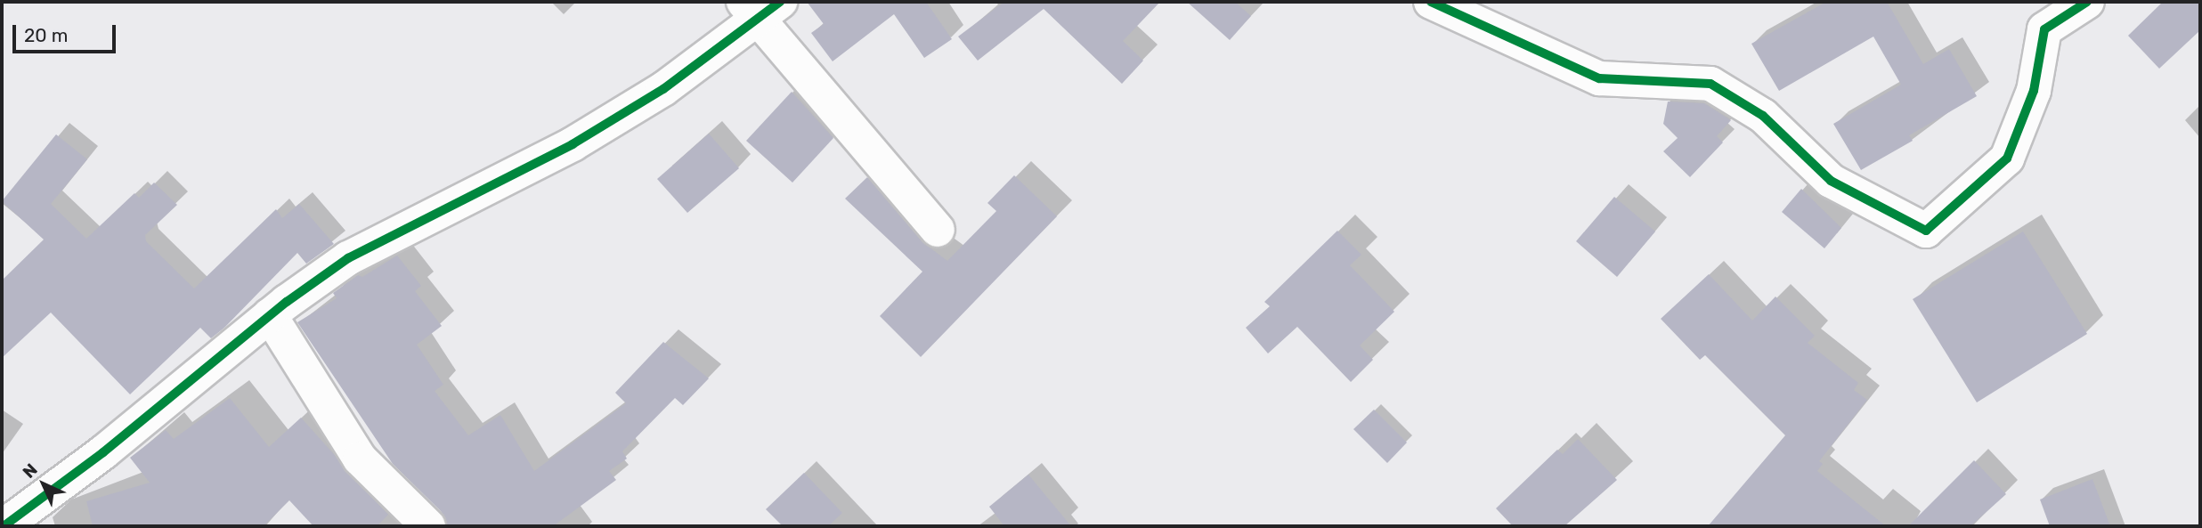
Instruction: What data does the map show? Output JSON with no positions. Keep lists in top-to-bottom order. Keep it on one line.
{"scale_bar":"20 m","north":"top left"}
